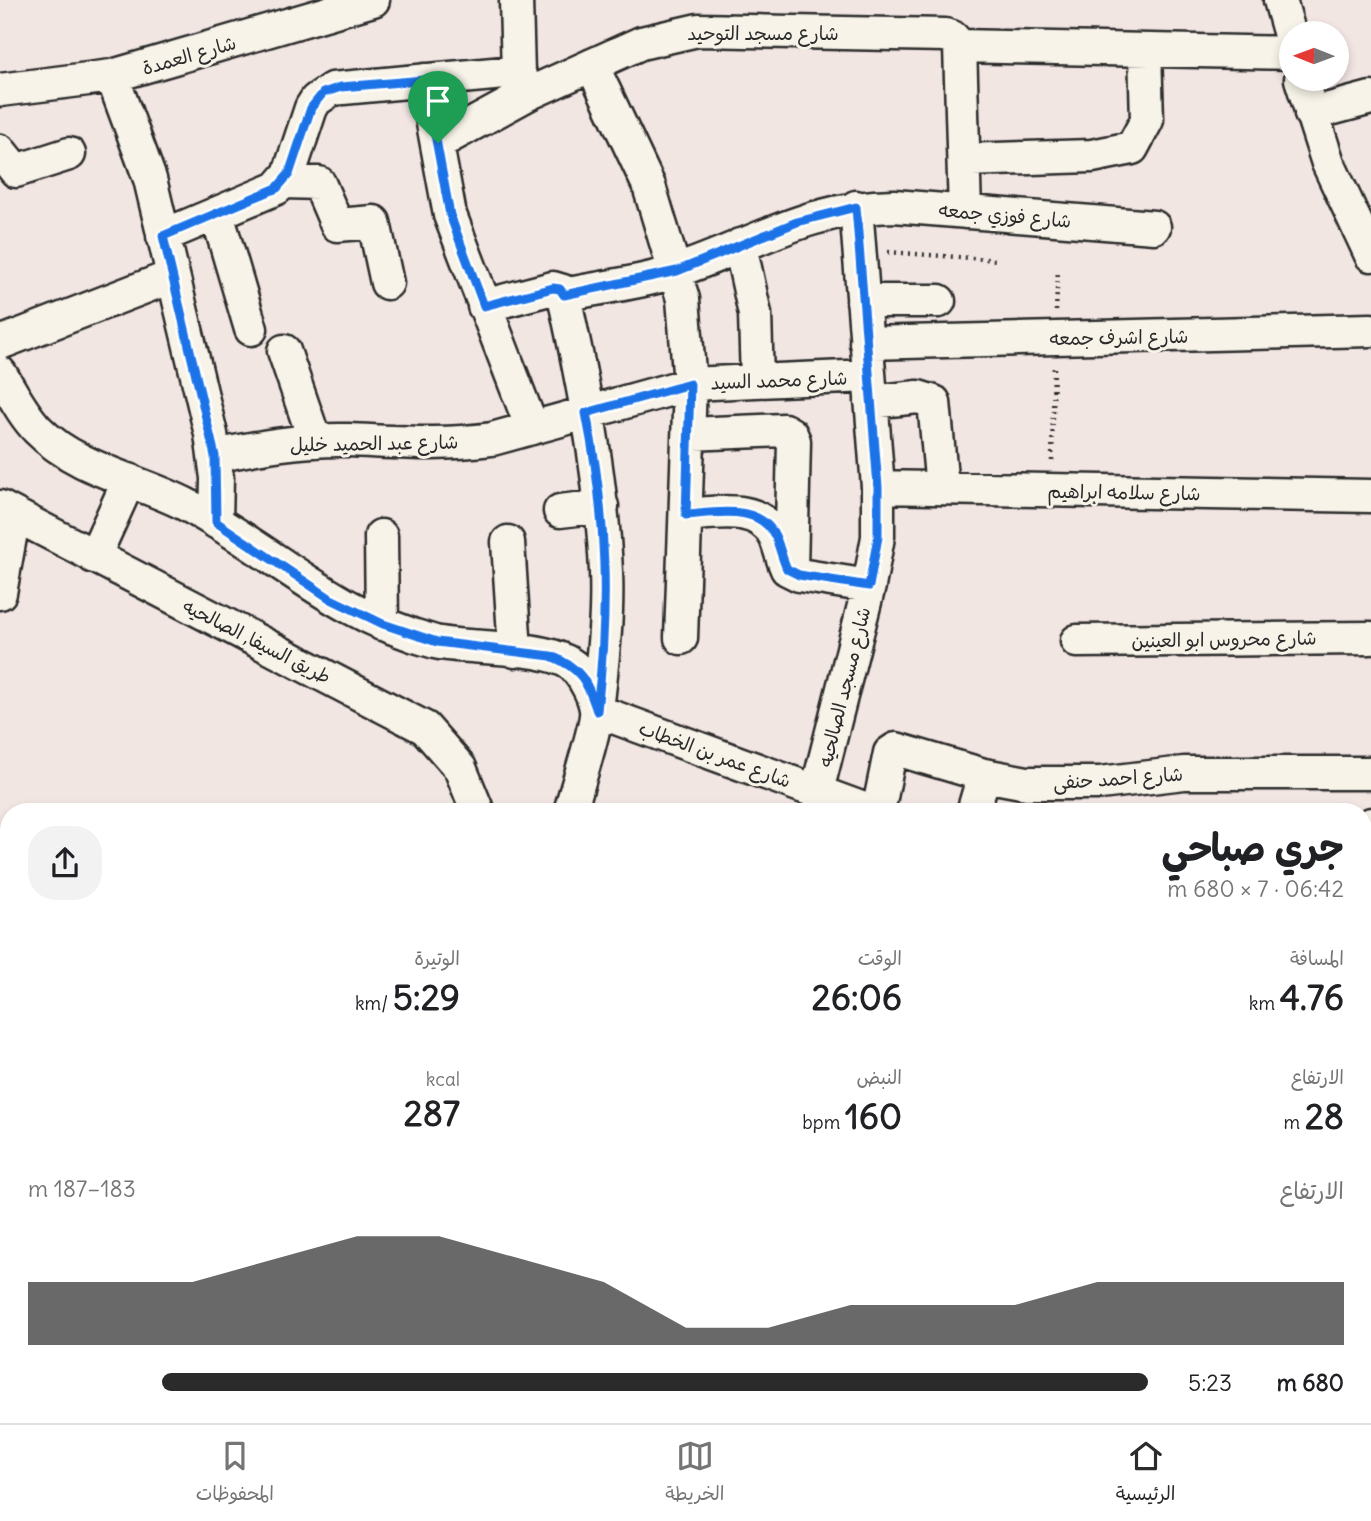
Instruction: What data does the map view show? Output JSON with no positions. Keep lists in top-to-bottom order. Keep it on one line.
{"streets":{"street":["شارع مسجد التوحيد","شارع العمدة","شارع فوزي جمعه","شارع اشرف جمعه","شارع محمد السيد","شارع عبد الحميد خليل","شارع سلامه ابراهيم","شارع محروس ابو العينين","طريق السيفا, الصالحيه","شارع مسجد الصالحيه","شارع عمر بن الخطاب","شارع احمد حنفى"]},"crossings":[["شارع فوزي جمعه","شارع مسجد الصالحيه"],["شارع اشرف جمعه","شارع مسجد الصالحيه"],["شارع محمد السيد","شارع عبد الحميد خليل"],["شارع محمد السيد","شارع سلامه ابراهيم"],["شارع محمد السيد","شارع مسجد الصالحيه"],["شارع سلامه ابراهيم","شارع مسجد الصالحيه"],["شارع مسجد الصالحيه","شارع عمر بن الخطاب"]],"north":"left","page":{"heading":["جري صباحي","06:42 · 7 × 680 m"],"stats":[["المسافة","4.76 km"],["الوقت","26:06"],["الوتيرة","5:29 /km"],["الارتفاع","28 m"],["النبض","160 bpm"],["kcal","287"]],"chart":["الارتفاع","183–187 m"],"list":[{"name":"680 m","note":"5:23"}],"tabs":["الرئيسية","الخريطة","المحفوظات"]}}
